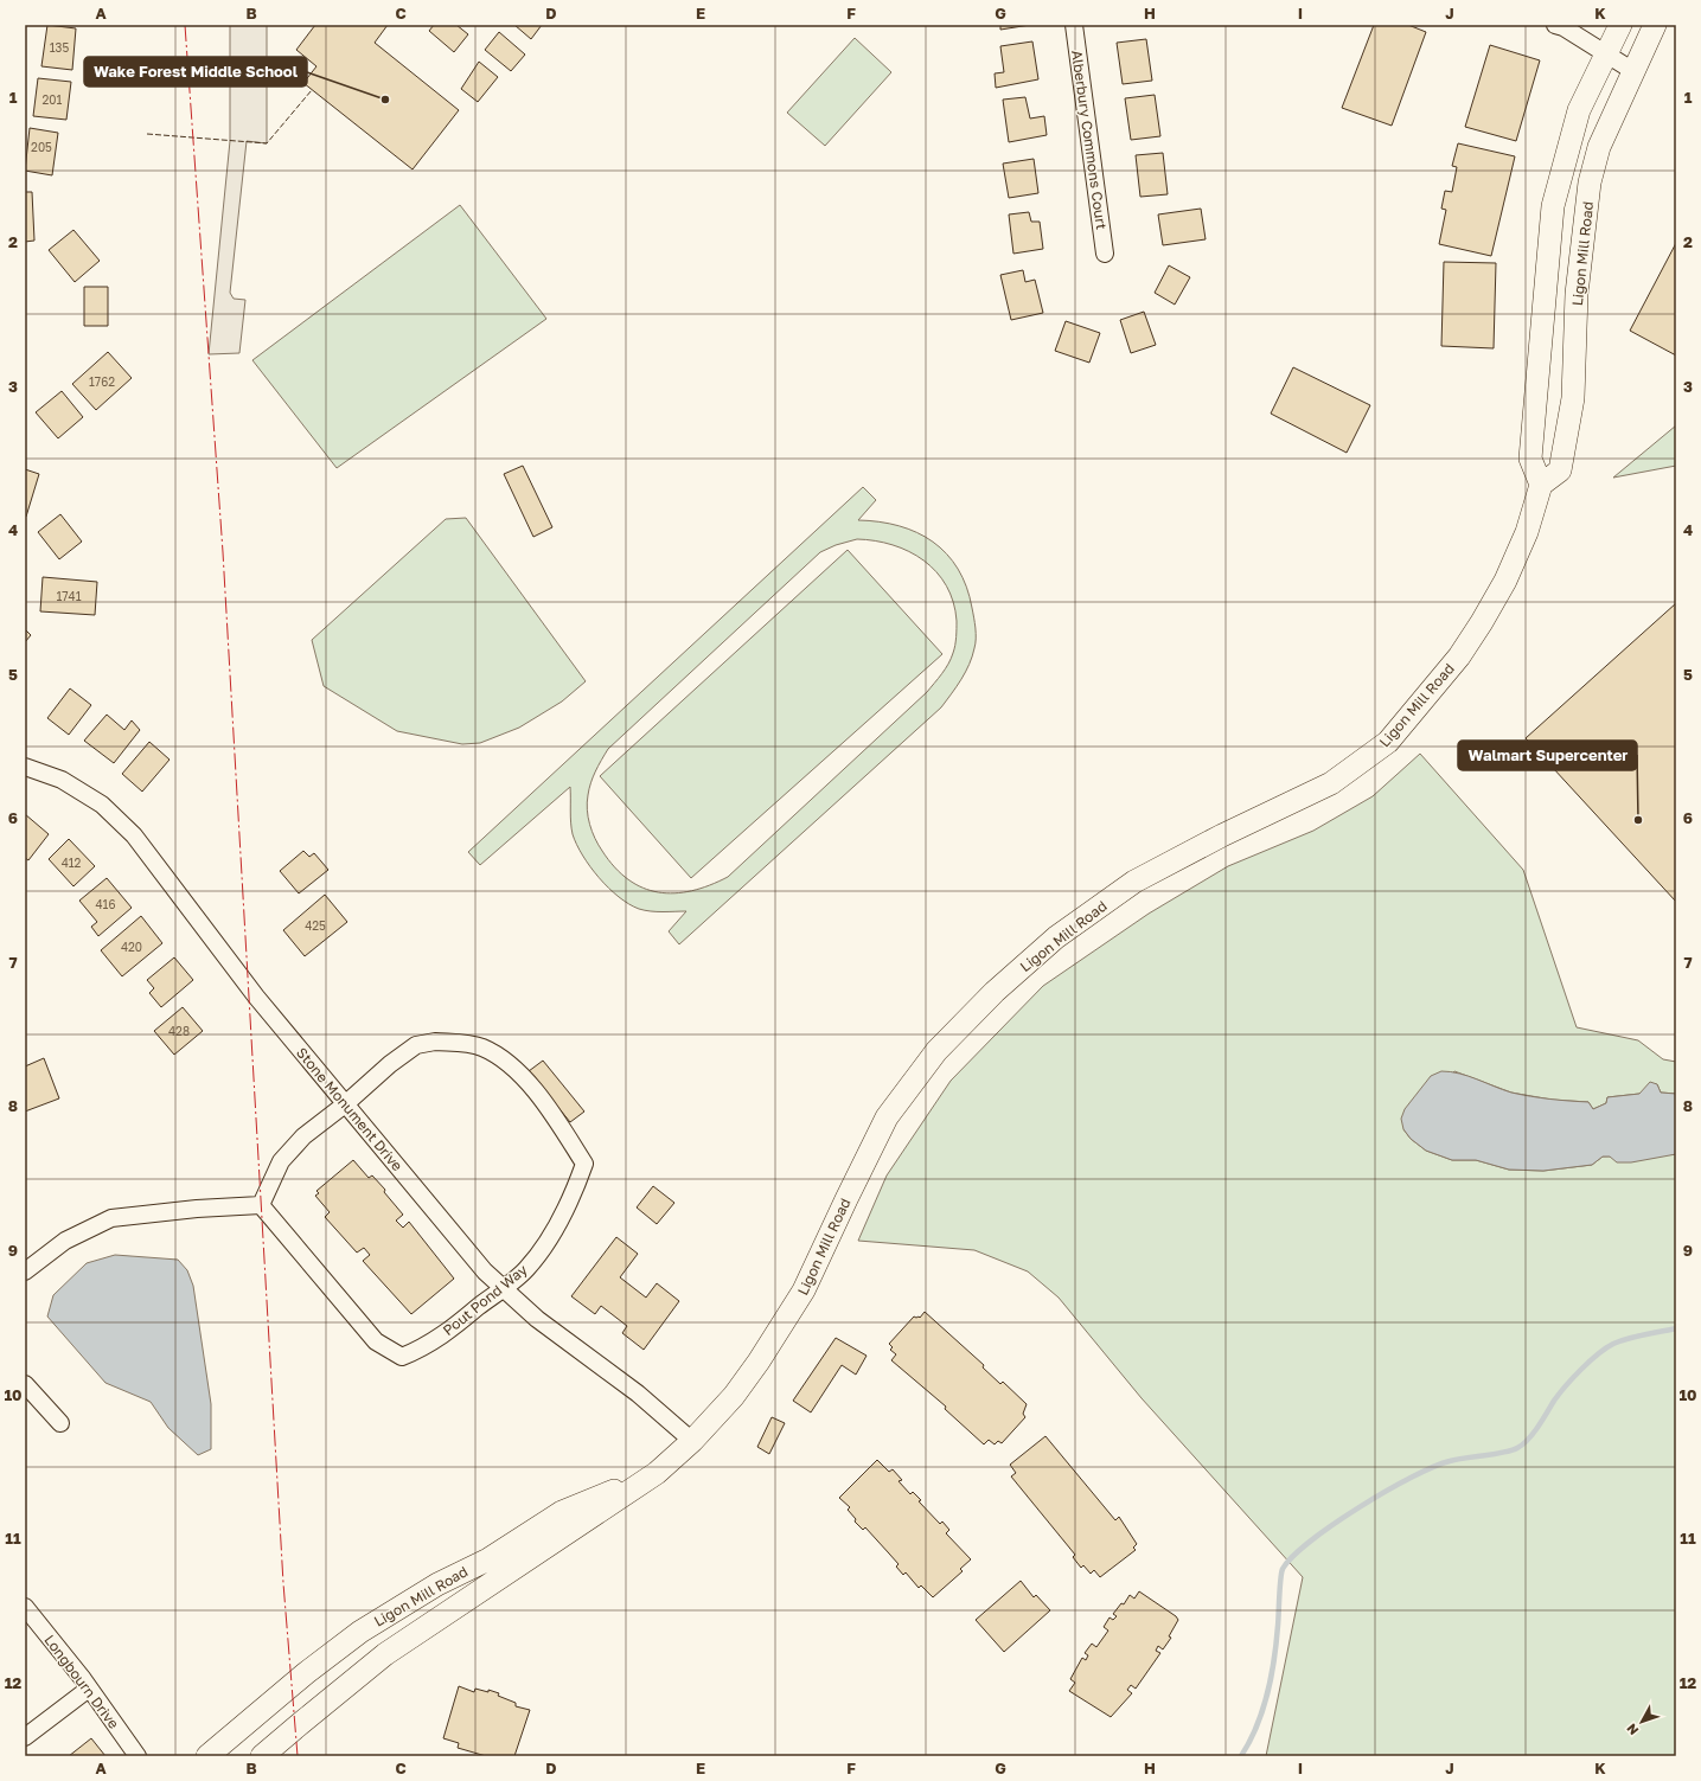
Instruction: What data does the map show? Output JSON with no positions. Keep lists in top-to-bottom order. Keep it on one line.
{"streets":{"main road":["Ligon Mill Road"],"street":["Alberbury Commons Court","Stone Monument Drive","Pout Pond Way","Longbourn Drive"]},"crossings":[["Ligon Mill Road","Stone Monument Drive"],["Stone Monument Drive","Pout Pond Way"]],"places":["Wake Forest Middle School","Walmart Supercenter"],"house_numbers":["135","201","205","1762","1741","412","416","425","420","428"],"north":"bottom left","grid":{"columns":["A","B","C","D","E","F","G","H","I","J","K"],"rows":["1","2","3","4","5","6","7","8","9","10","11","12"]}}
